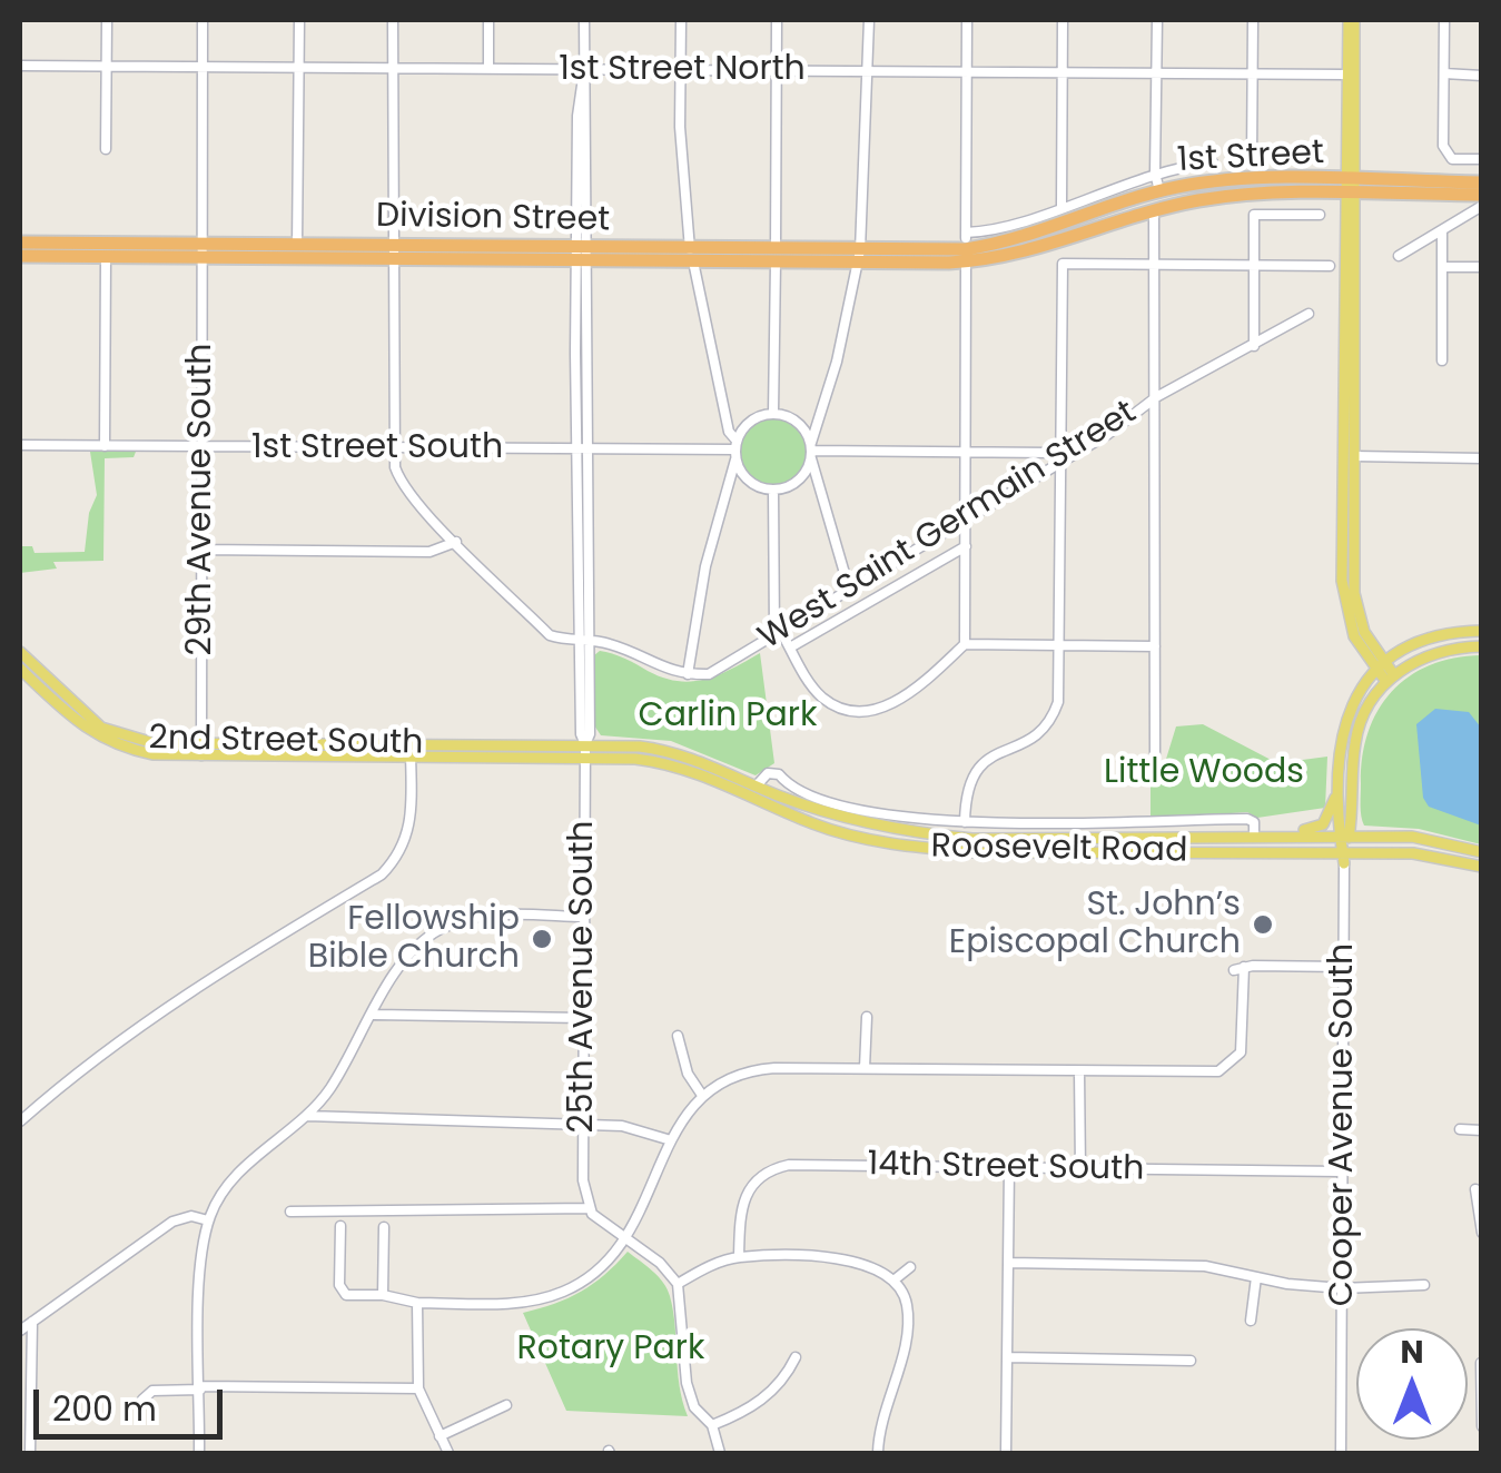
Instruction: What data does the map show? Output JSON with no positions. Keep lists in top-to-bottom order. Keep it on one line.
{"streets":{"highway":["1st Street","Division Street"],"main road":["2nd Street South","Roosevelt Road","Cooper Avenue South"],"street":["1st Street North","1st Street South","29th Avenue South","West Saint Germain Street","25th Avenue South","14th Street South"]},"crossings":[["1st Street North","29th Avenue South"],["1st Street North","25th Avenue South"],["1st Street","Division Street"],["Division Street","29th Avenue South"],["Division Street","25th Avenue South"],["1st Street South","29th Avenue South"],["1st Street South","25th Avenue South"],["29th Avenue South","2nd Street South"],["2nd Street South","Roosevelt Road"],["2nd Street South","25th Avenue South"],["Roosevelt Road","25th Avenue South"],["Roosevelt Road","Cooper Avenue South"],["Cooper Avenue South","14th Street South"]],"parks":["Carlin Park","Little Woods","Rotary Park"],"places":["St. John’s Episcopal Church","Fellowship Bible Church"],"scale_bar":"200 m","north":"top"}
